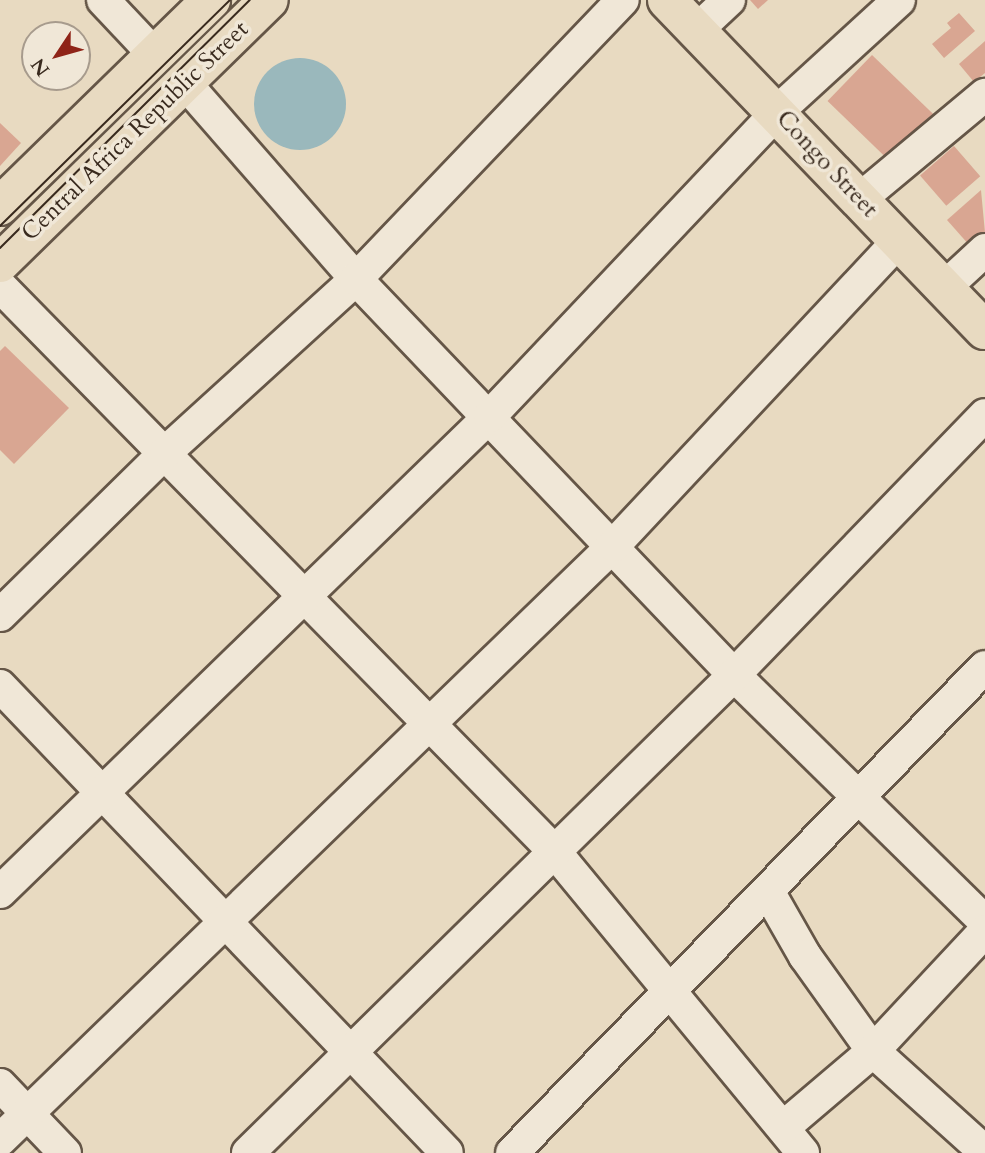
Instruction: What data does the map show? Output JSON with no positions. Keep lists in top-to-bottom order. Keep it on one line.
{"streets":{"main road":["Central Africa Republic Street","Congo Street"]},"north":"bottom left"}
